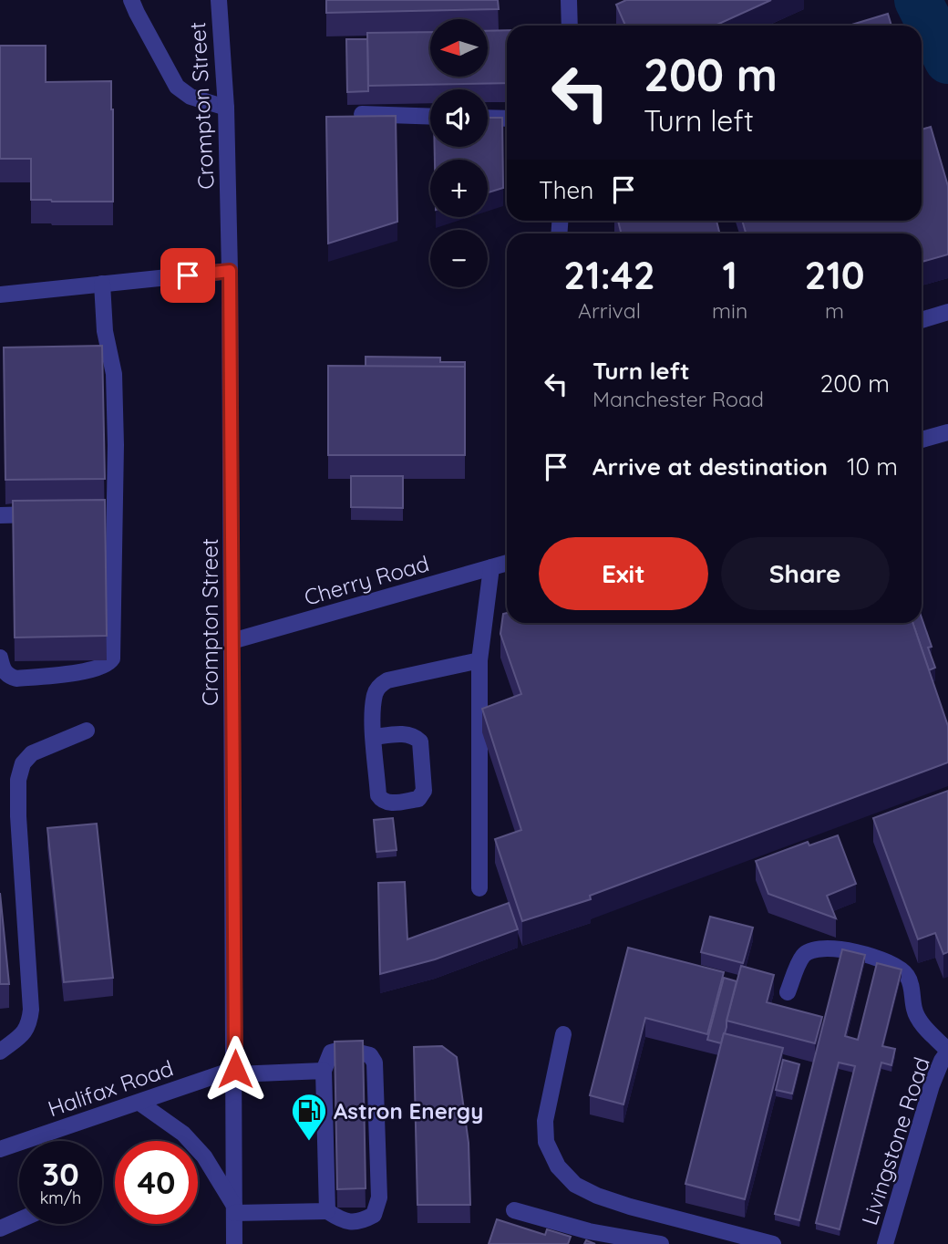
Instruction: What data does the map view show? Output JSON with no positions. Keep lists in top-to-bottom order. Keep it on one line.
{"streets":{"street":["Crompton Street","Cherry Road","Halifax Road","Livingstone Road"]},"crossings":[["Crompton Street","Cherry Road"],["Crompton Street","Halifax Road"]],"places":{"fuel station":["Astron Energy"]},"north":"left","page":{"map_buttons":["+","−"],"turn":["200 m","Turn left"],"then":"Then","eta":["21:42","Arrival","1","min","210","m"],"list":[{"name":"Turn left","note":"Manchester Road","value":"200 m"},{"name":"Arrive at destination","value":"10 m"}],"buttons":["Exit","Share"],"speed":"30 km/h","limit":"40"}}
